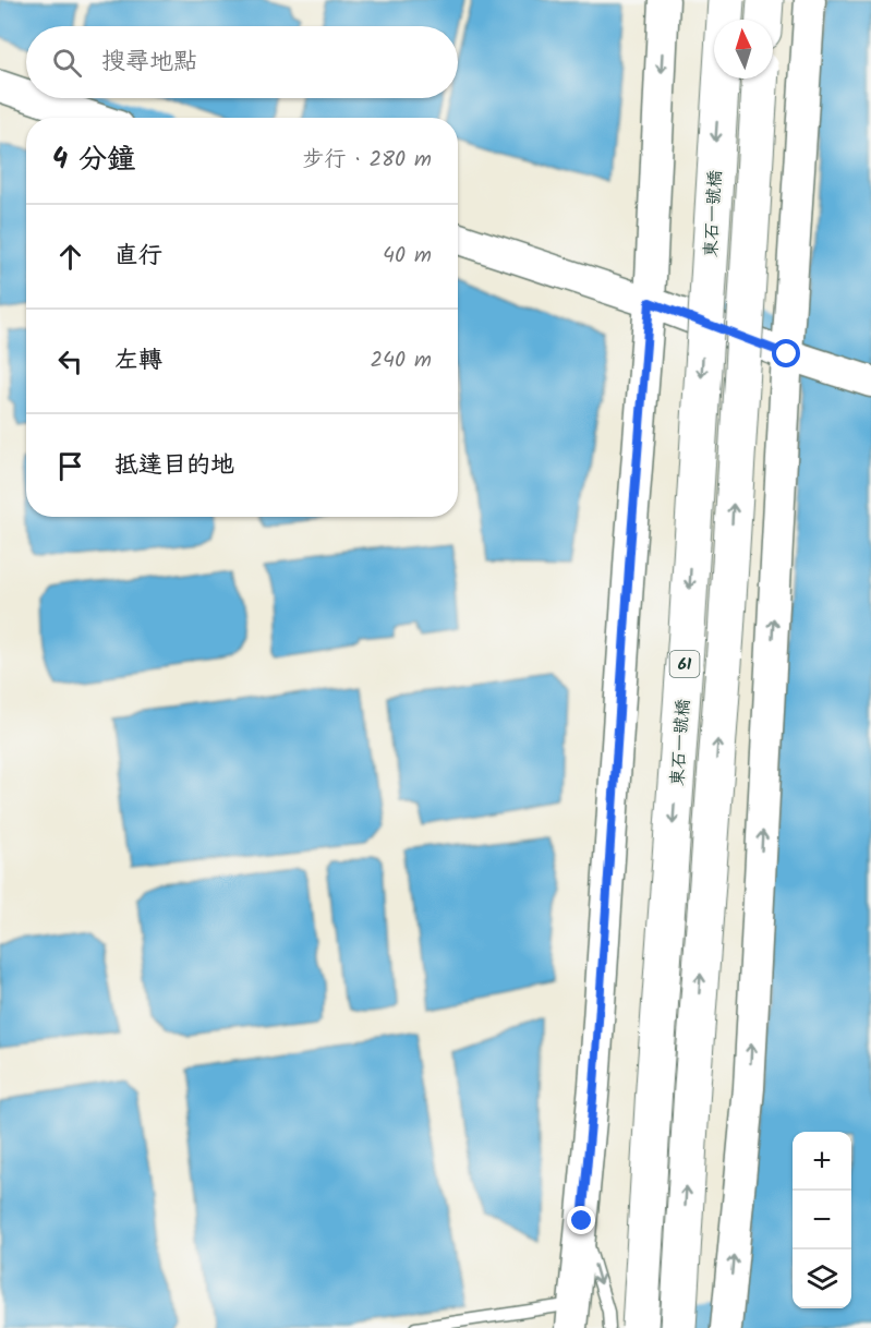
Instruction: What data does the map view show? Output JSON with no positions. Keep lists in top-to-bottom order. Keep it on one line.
{"streets":{"highway":["東石一號橋","61"]},"north":"top","page":{"search":"搜尋地點","heading":["4 分鐘","步行 · 280 m"],"list":[["直行","40 m"],["左轉","240 m"],"抵達目的地"],"map_buttons":["+","−"]}}
